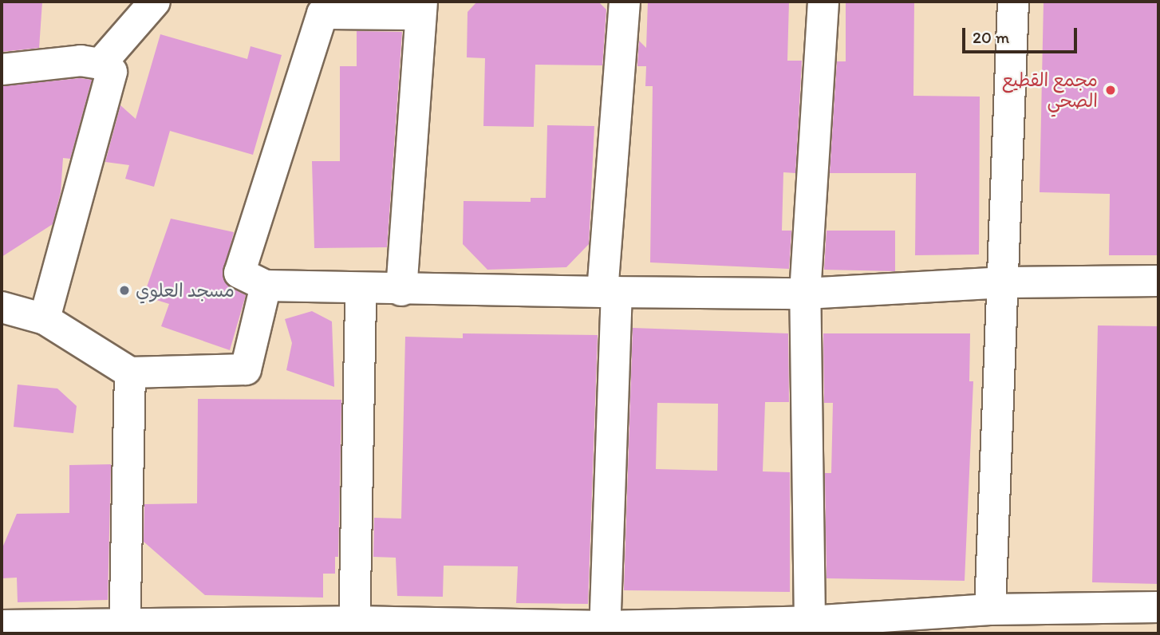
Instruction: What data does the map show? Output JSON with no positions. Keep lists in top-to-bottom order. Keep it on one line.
{"places":["مجمع القطيع الصحي","مسجد العلوي"],"scale_bar":"20 m"}
